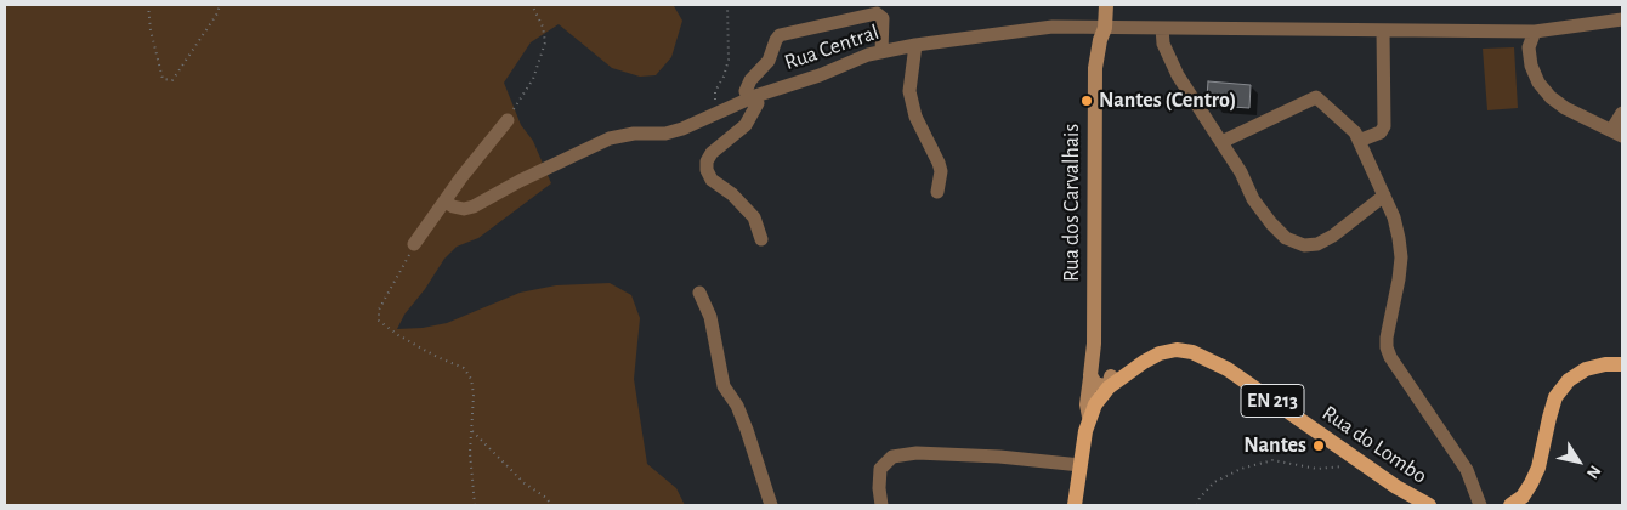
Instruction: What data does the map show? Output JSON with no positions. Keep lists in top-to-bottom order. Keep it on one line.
{"streets":{"main road":["Rua dos Carvalhais","EN 213","Rua do Lombo"],"street":["Rua Central"]},"crossings":[["Rua Central","Rua dos Carvalhais"],["Rua dos Carvalhais","EN 213"],["Rua dos Carvalhais","Rua do Lombo"],["EN 213","Rua do Lombo"]],"places":["Nantes (Centro)","Nantes"],"north":"bottom right"}
